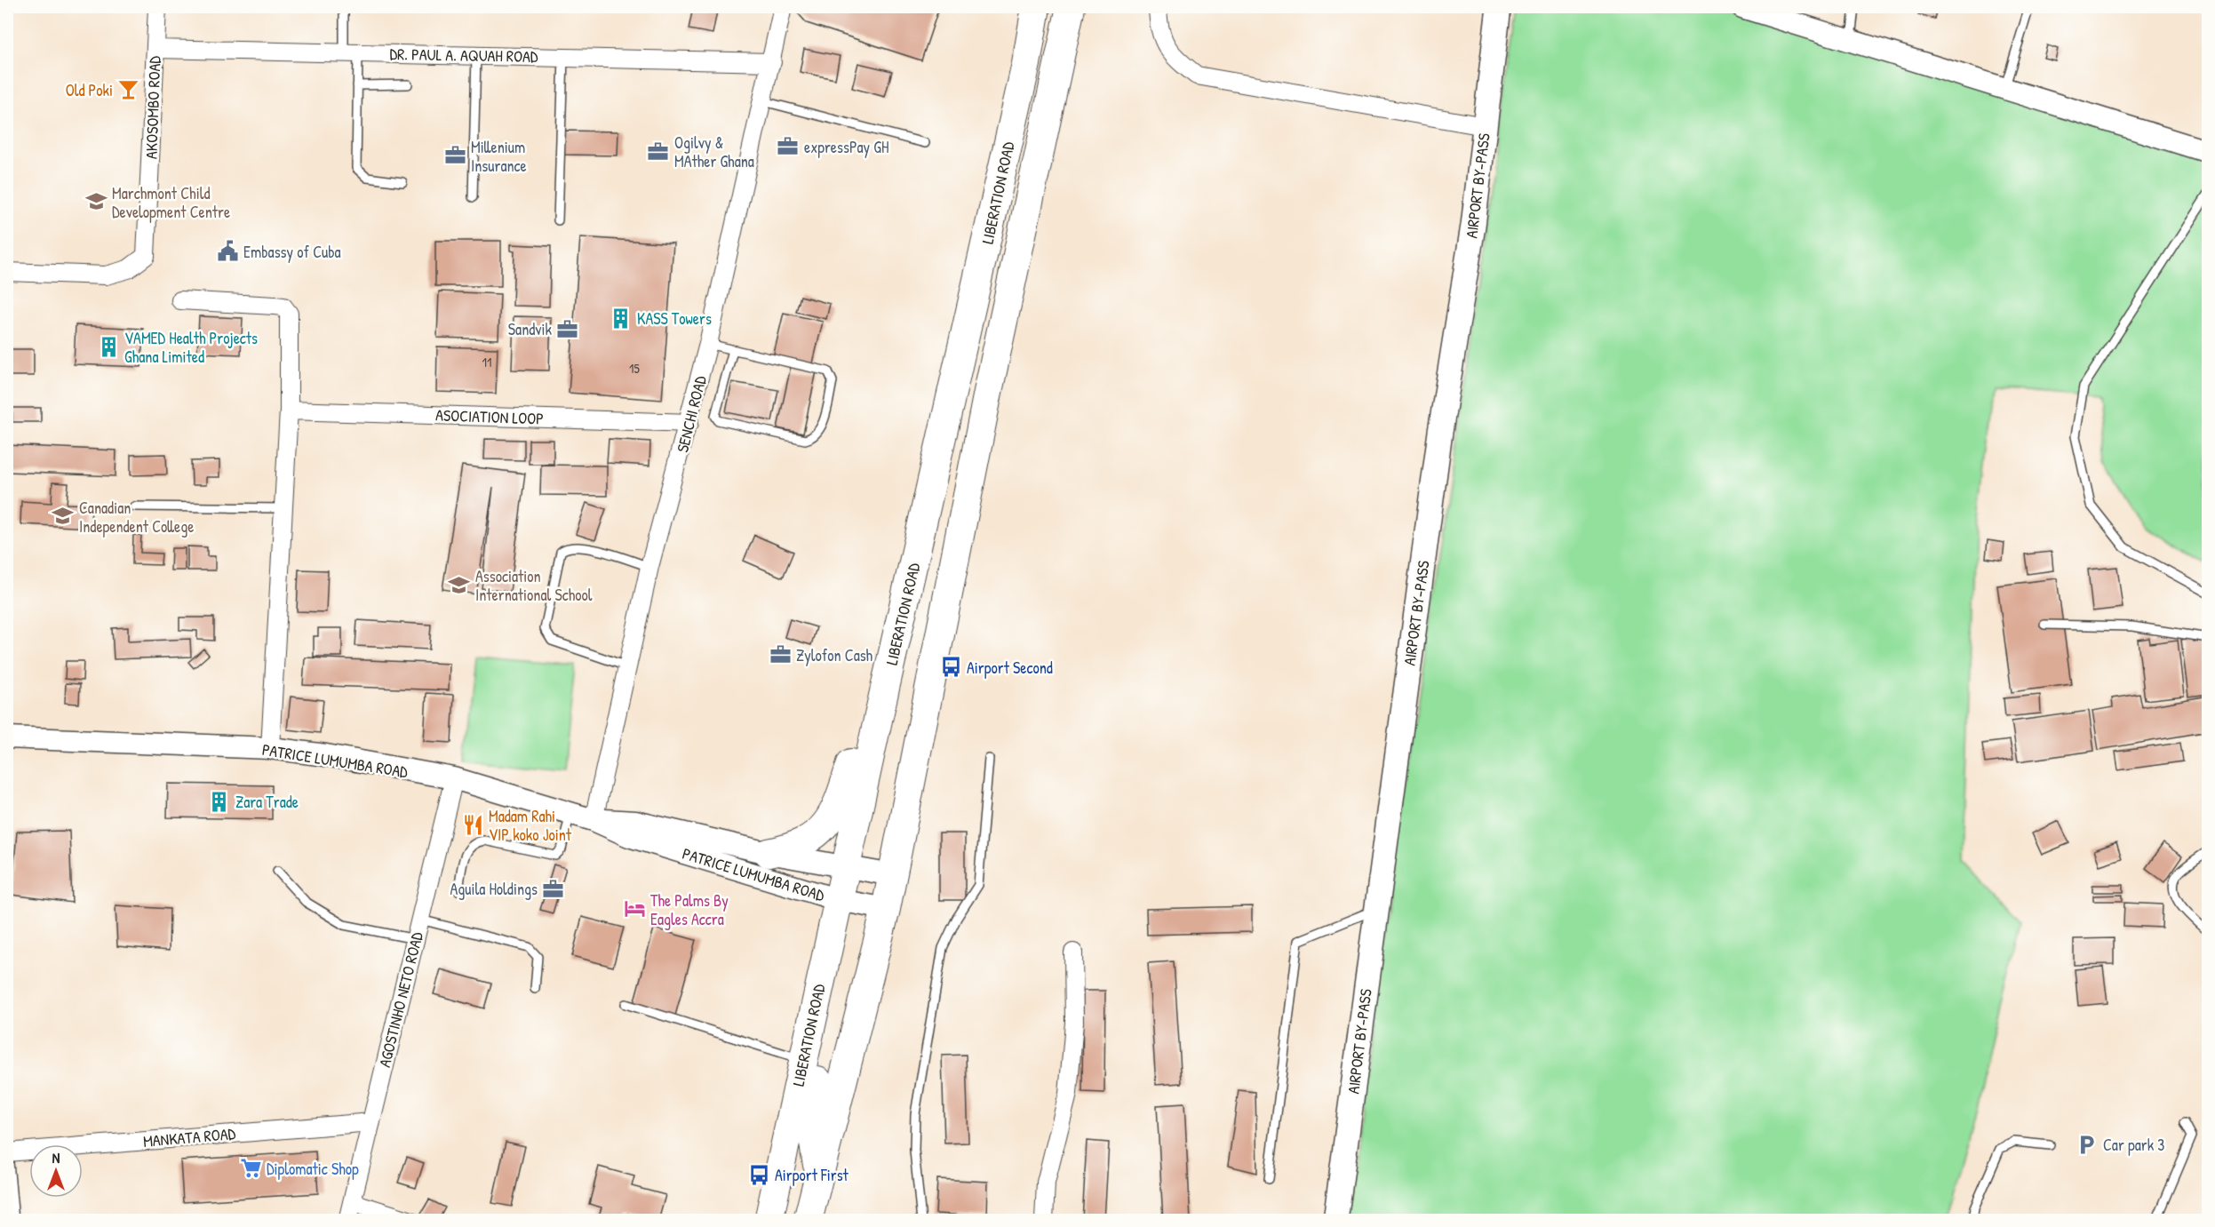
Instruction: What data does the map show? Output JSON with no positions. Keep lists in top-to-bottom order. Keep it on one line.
{"streets":{"highway":["LIBERATION ROAD"],"main road":["AIRPORT BY-PASS"],"street":["DR. PAUL A. AQUAH ROAD","AKOSOMBO ROAD","SENCHI ROAD","ASOCIATION LOOP","PATRICE LUMUMBA ROAD","AGOSTINHO NETO ROAD","MANKATA ROAD"]},"crossings":[["DR. PAUL A. AQUAH ROAD","AKOSOMBO ROAD"],["DR. PAUL A. AQUAH ROAD","SENCHI ROAD"],["LIBERATION ROAD","PATRICE LUMUMBA ROAD"],["SENCHI ROAD","ASOCIATION LOOP"],["SENCHI ROAD","PATRICE LUMUMBA ROAD"],["PATRICE LUMUMBA ROAD","AGOSTINHO NETO ROAD"],["AGOSTINHO NETO ROAD","MANKATA ROAD"]],"places":{"bar":["Old Poki"],"office":["expressPay GH","Ogilvy & MAther Ghana","Millenium Insurance","Sandvik","Zylofon Cash","Aguila Holdings"],"school or university":["Marchmont Child Development Centre","Canadian Independent College","Association International School"],"public building":["Embassy of Cuba"],"building":["KASS Towers","VAMED Health Projects Ghana Limited","Zara Trade"],"bus stop":["Airport Second","Airport First"],"restaurant":["Madam Rahi VIP koko Joint"],"hotel":["The Palms By Eagles Accra"],"parking":["Car park 3"],"supermarket":["Diplomatic Shop"]},"house_numbers":["11","15"],"north":"top"}
